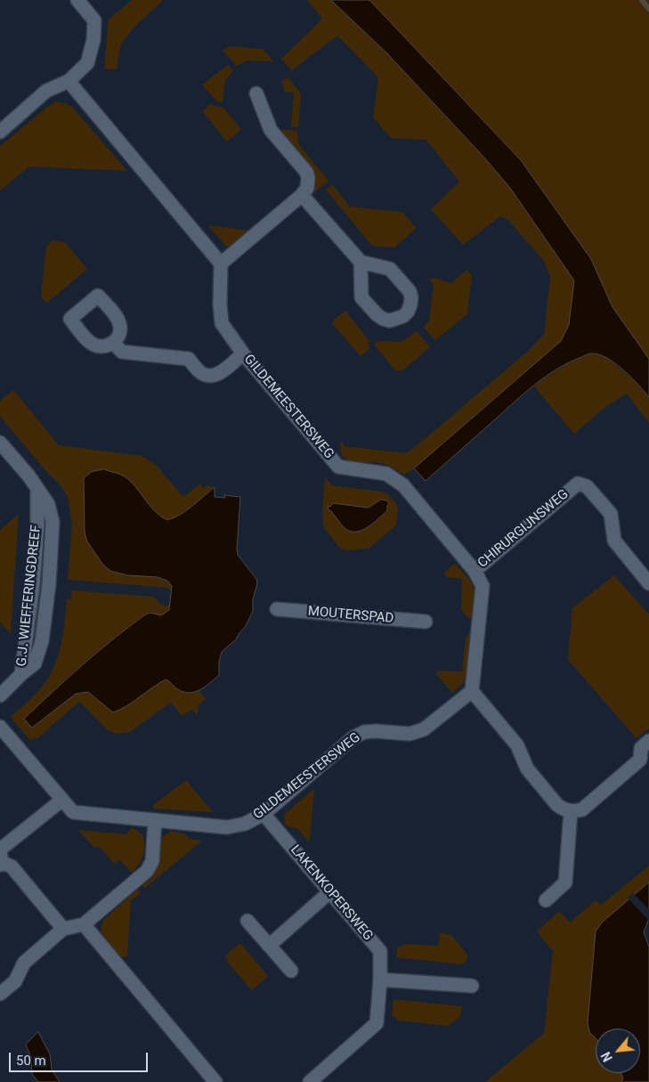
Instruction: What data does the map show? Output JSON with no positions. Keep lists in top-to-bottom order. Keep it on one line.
{"streets":{"street":["GILDEMEESTERSWEG","CHIRURGIJNSWEG","G.J. WIEFFERINGDREEF","MOUTERSPAD","LAKENKOPERSWEG"]},"crossings":[["GILDEMEESTERSWEG","CHIRURGIJNSWEG"],["GILDEMEESTERSWEG","LAKENKOPERSWEG"]],"scale_bar":"50 m","north":"bottom left"}
